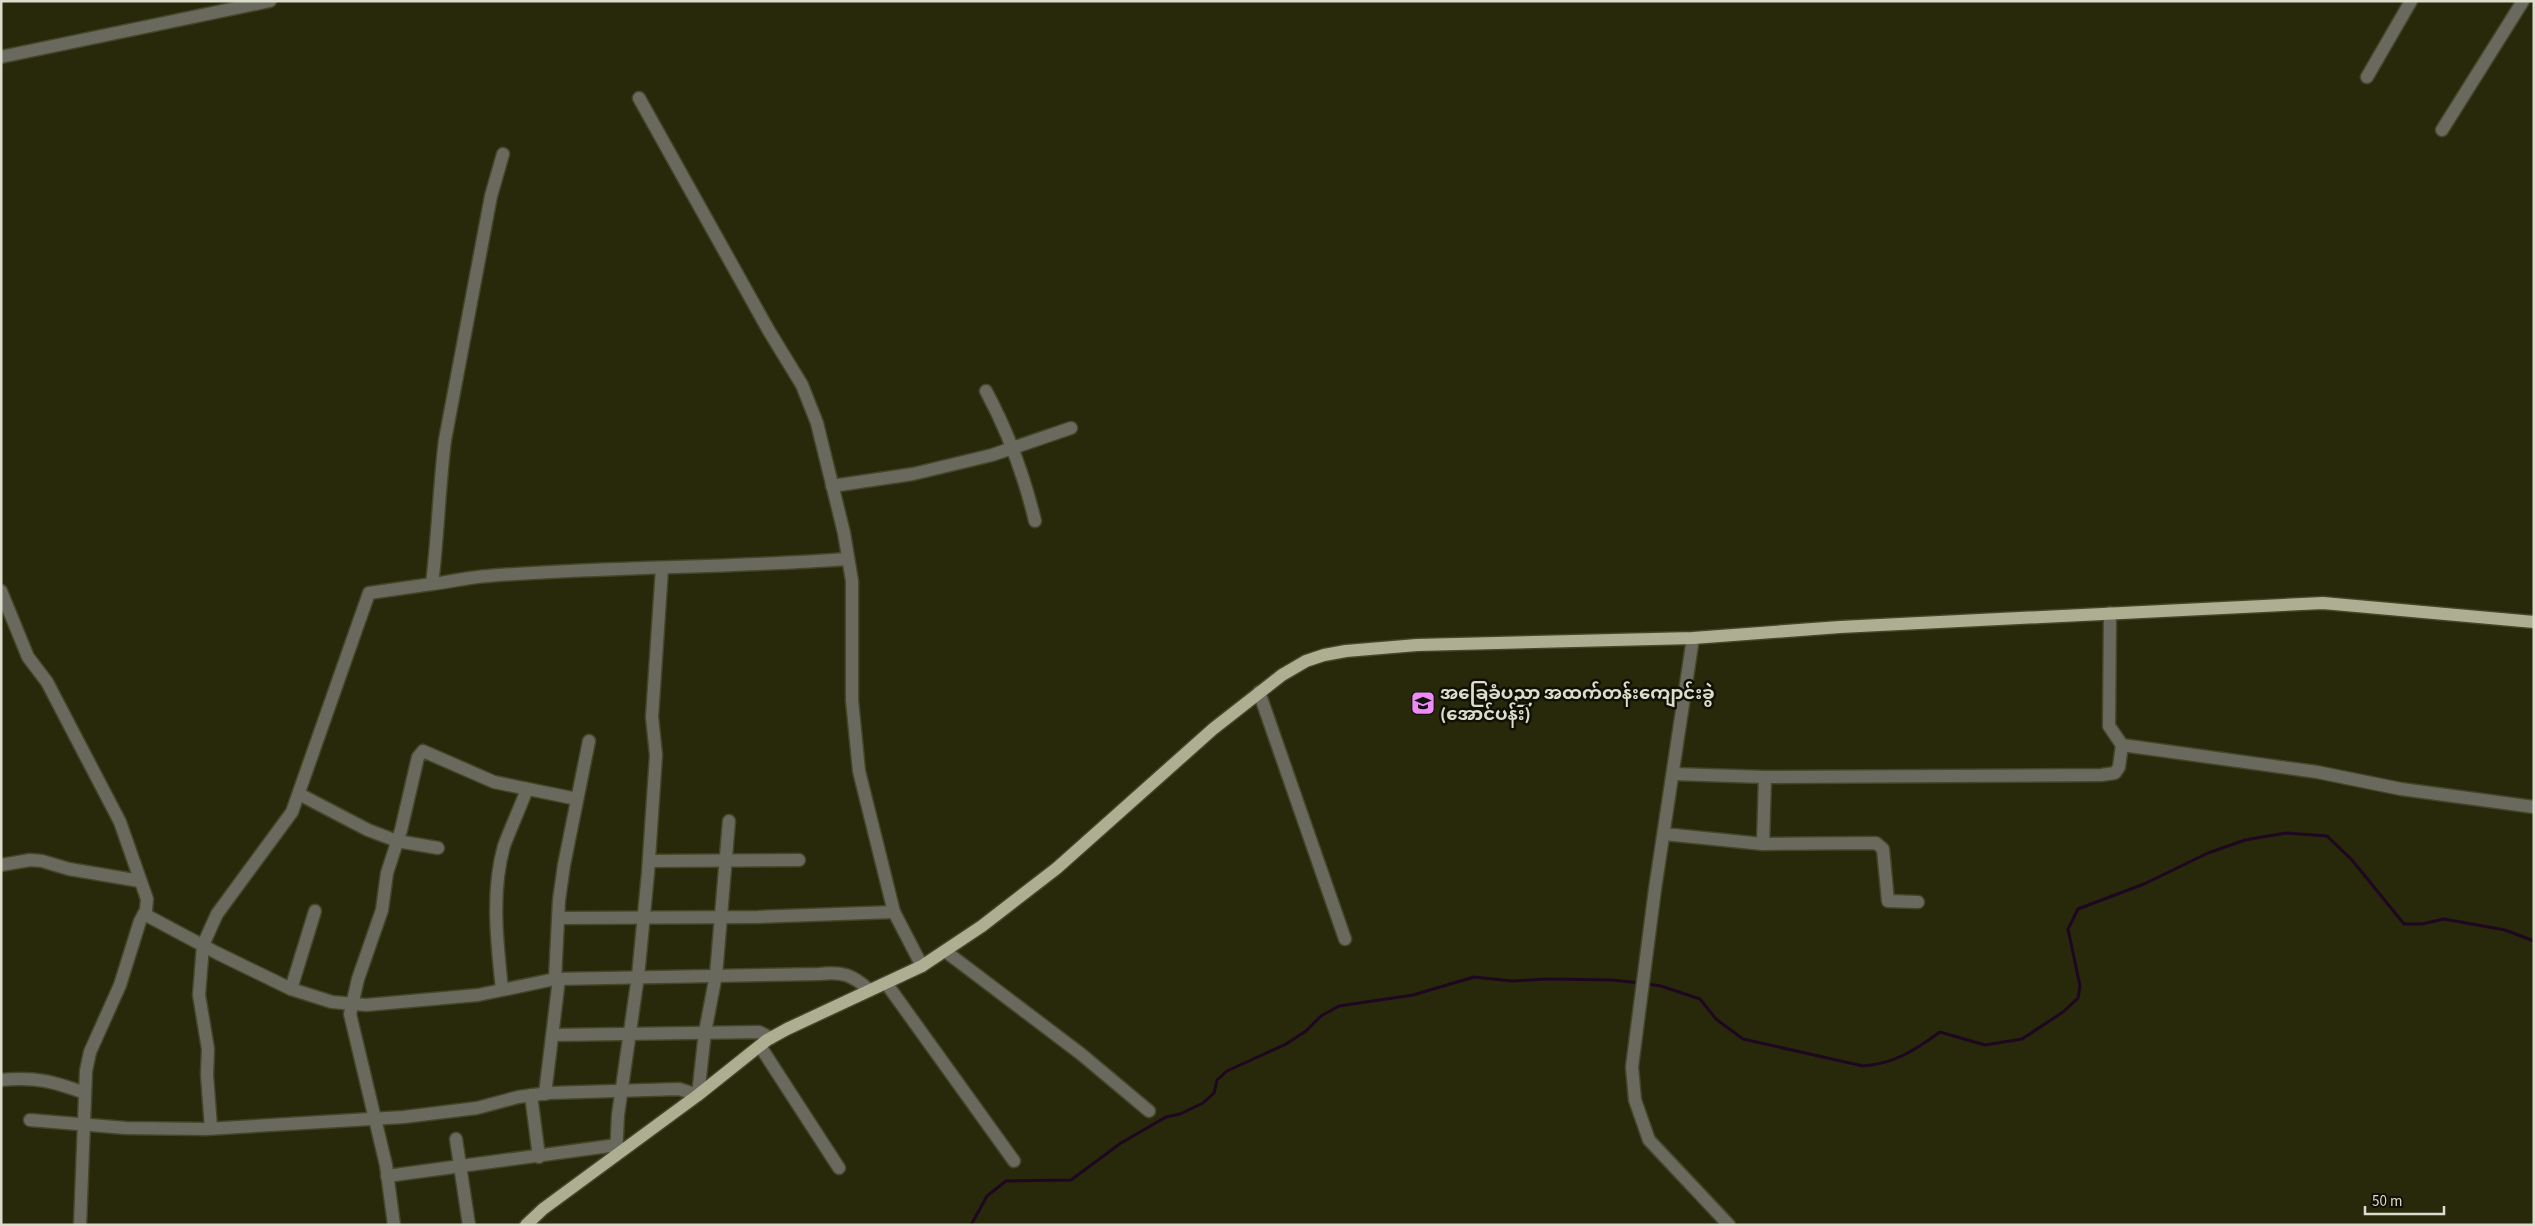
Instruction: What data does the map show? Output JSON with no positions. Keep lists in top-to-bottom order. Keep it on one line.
{"places":{"school or university":["အခြေခံပညာ အထက်တန်းကျောင်းခွဲ (အောင်ပန်း)"]},"scale_bar":"50 m"}
